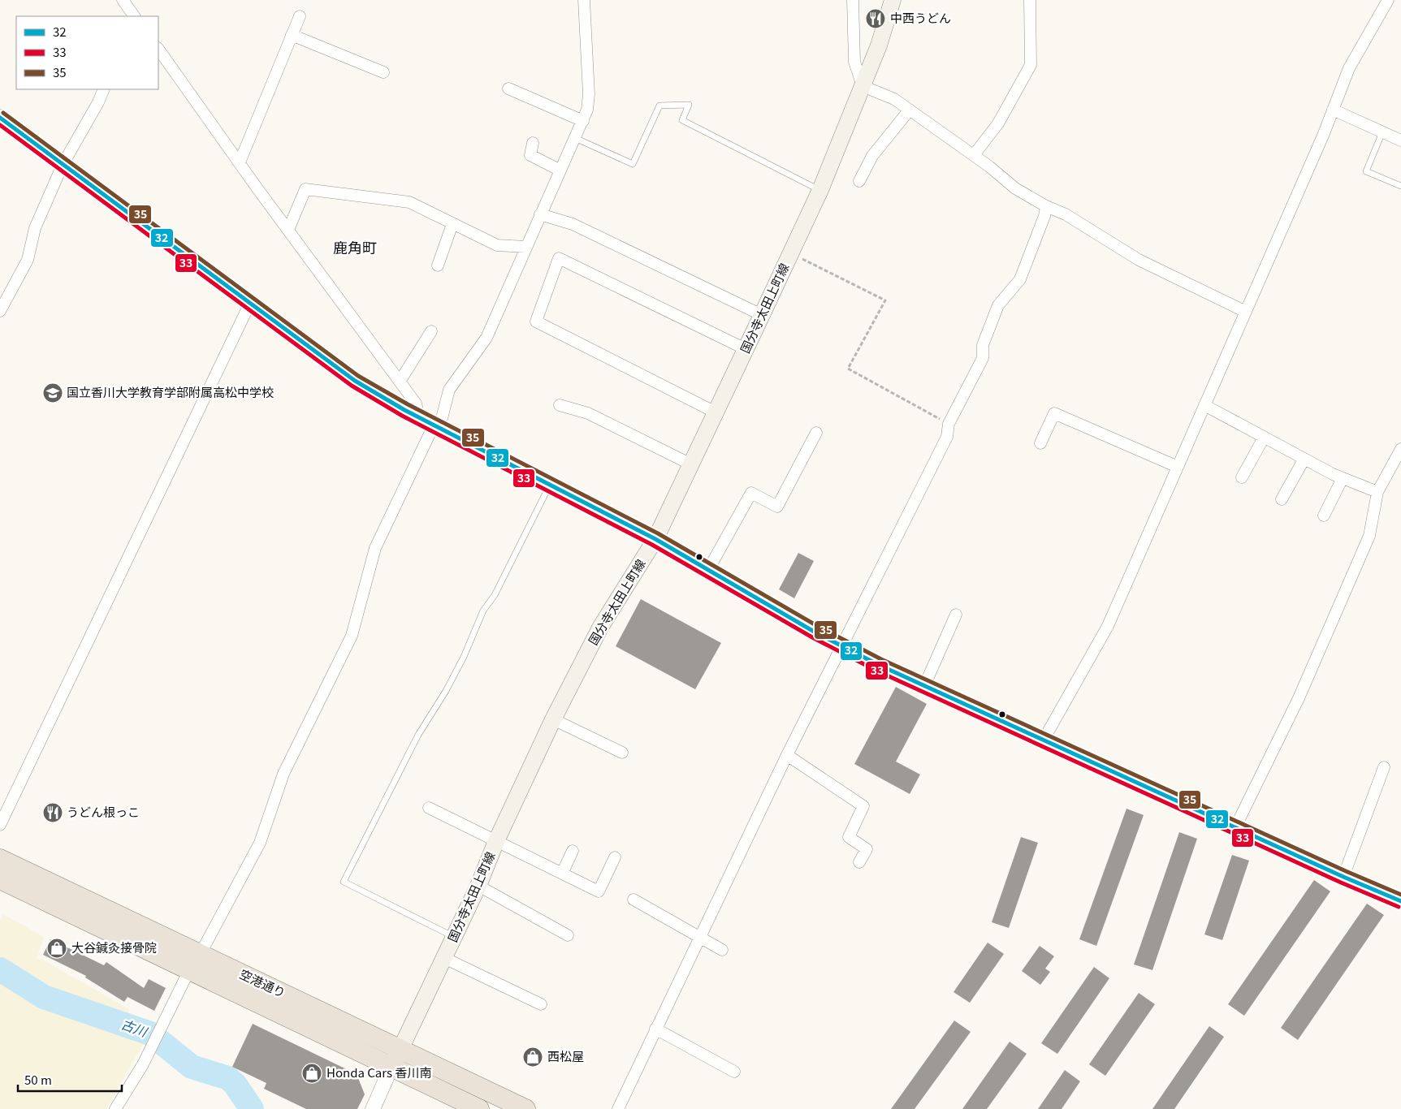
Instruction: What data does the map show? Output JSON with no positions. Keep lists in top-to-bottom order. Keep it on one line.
{"streets":{"highway":["空港通り"],"main road":["国分寺太田上町線"]},"crossings":[["国分寺太田上町線","空港通り"]],"districts":["鹿角町"],"water":["古川"],"places":{"restaurant":["中西うどん","うどん根っこ"],"school or university":["国立香川大学教育学部附属高松中学校"],"shop":["大谷鍼灸接骨院","西松屋","Honda Cars 香川南"]},"lines":["transit line 35","transit line 32","transit line 33"],"legend":["32","33","35"],"scale_bar":"50 m"}
